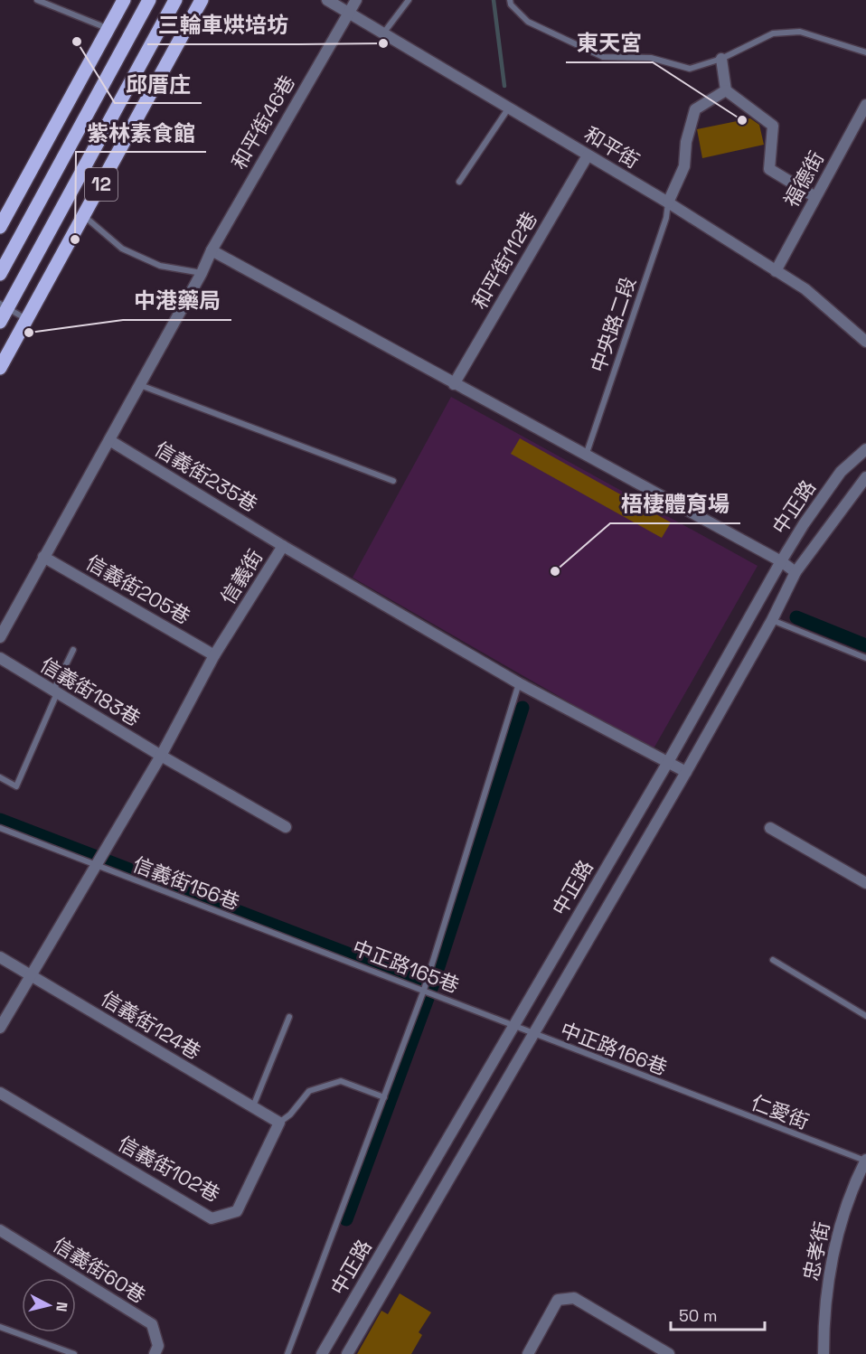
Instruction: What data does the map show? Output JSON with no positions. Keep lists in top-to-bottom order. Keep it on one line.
{"streets":{"main road":["12"],"street":["和平街46巷","和平街","福德街","和平街112巷","信義街235巷","中正路","信義街","信義街205巷","信義街183巷","信義街124巷","信義街102巷","忠孝街","信義街60巷"],"lane":["中央路二段","信義街156巷","中正路165巷","中正路166巷","仁愛街"]},"crossings":[["和平街46巷","和平街"],["和平街46巷","信義街235巷"],["和平街46巷","信義街205巷"],["和平街","福德街"],["和平街","和平街112巷"],["和平街","中央路二段"],["信義街235巷","信義街"],["中正路","信義街"],["中正路","中正路165巷"],["中正路","中正路166巷"],["信義街","信義街205巷"],["信義街","信義街183巷"],["信義街","信義街156巷"],["信義街","信義街124巷"],["信義街156巷","中正路165巷"],["中正路165巷","中正路166巷"],["信義街124巷","信義街102巷"],["中正路166巷","仁愛街"],["仁愛街","忠孝街"]],"places":["邱厝庄","三輪車烘培坊","東天宮","紫林素食館","中港藥局","梧棲體育場"],"scale_bar":"50 m","north":"right"}
